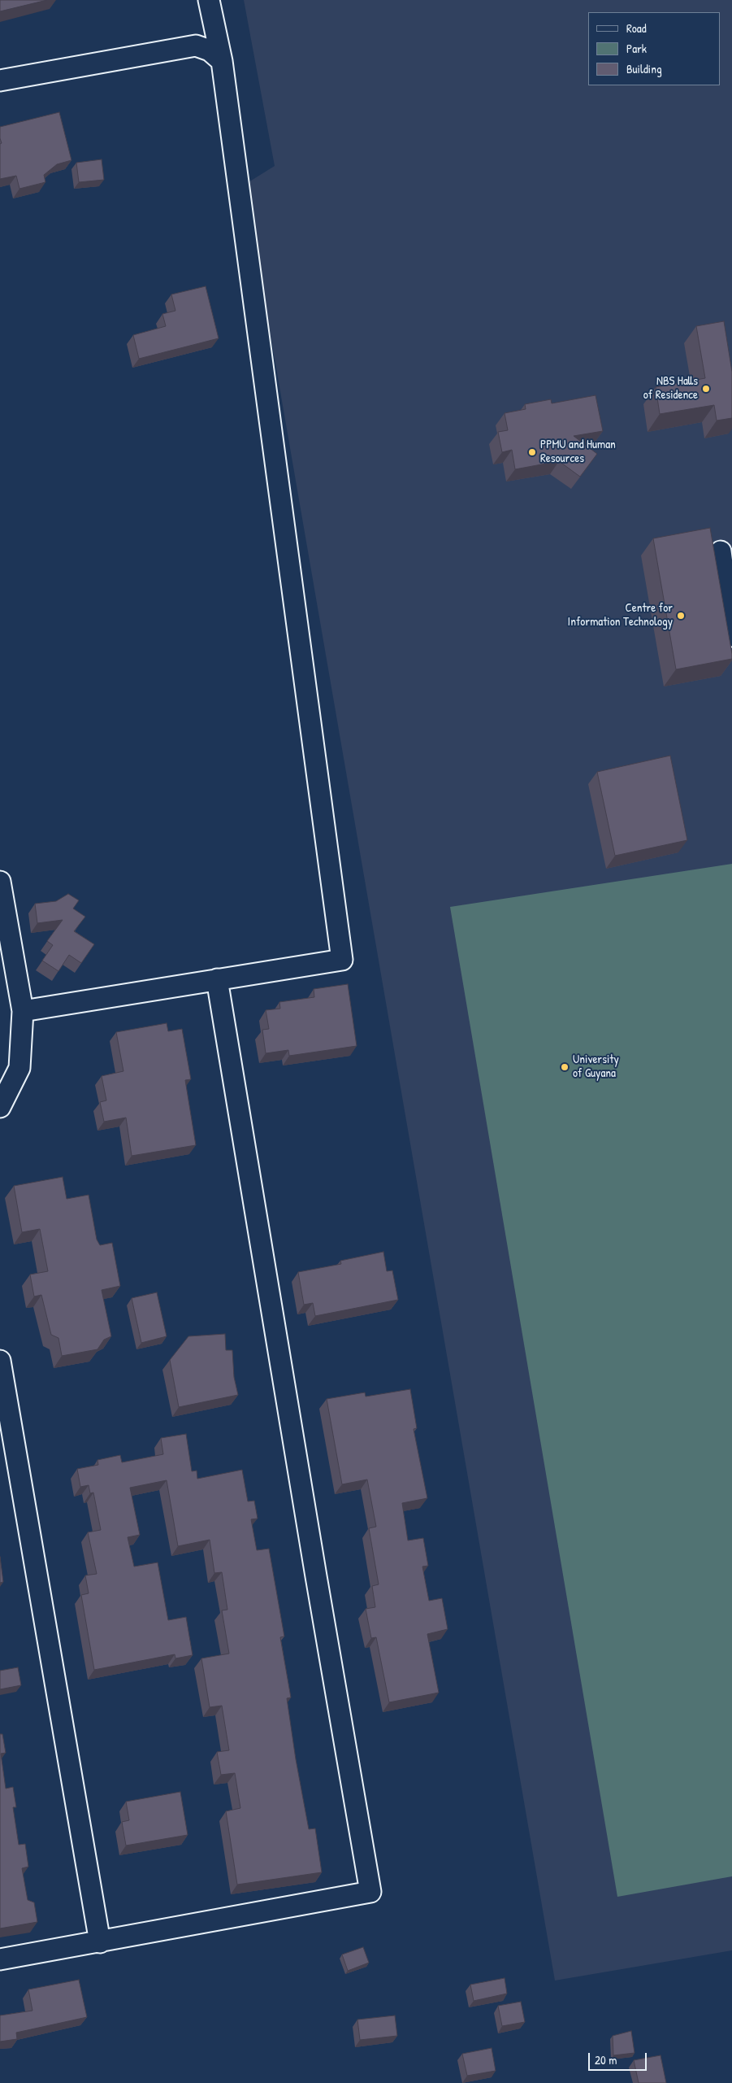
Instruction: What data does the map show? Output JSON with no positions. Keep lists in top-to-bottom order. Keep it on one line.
{"places":["NBS Halls of Residence","PPMU and Human Resources","Centre for Information Technology","University of Guyana"],"legend":["Road","Park","Building"],"scale_bar":"20 m"}
